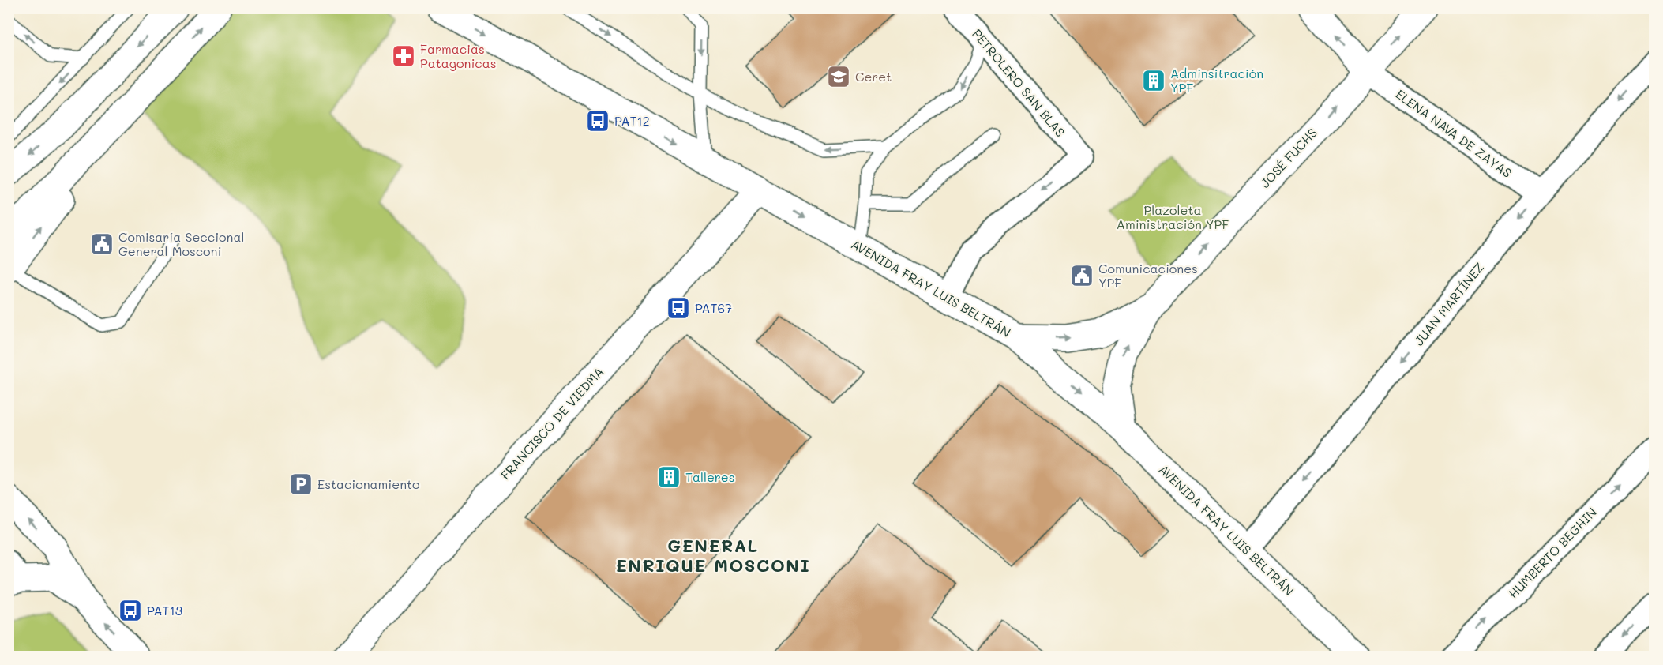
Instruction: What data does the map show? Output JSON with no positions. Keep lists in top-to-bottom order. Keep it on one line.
{"streets":{"main road":["JOSÉ FUCHS","AVENIDA FRAY LUIS BELTRÁN","FRANCISCO DE VIEDMA"],"street":["PETROLERO SAN BLAS","ELENA NAVA DE ZAYAS","JUAN MARTÍNEZ","HUMBERTO BEGHIN"]},"crossings":[["PETROLERO SAN BLAS","AVENIDA FRAY LUIS BELTRÁN"],["ELENA NAVA DE ZAYAS","JOSÉ FUCHS"],["ELENA NAVA DE ZAYAS","JUAN MARTÍNEZ"],["JOSÉ FUCHS","AVENIDA FRAY LUIS BELTRÁN"],["AVENIDA FRAY LUIS BELTRÁN","JUAN MARTÍNEZ"],["AVENIDA FRAY LUIS BELTRÁN","FRANCISCO DE VIEDMA"]],"one_way":["JOSÉ FUCHS","AVENIDA FRAY LUIS BELTRÁN","JUAN MARTÍNEZ","HUMBERTO BEGHIN"],"districts":["GENERAL ENRIQUE MOSCONI"],"parks":["Plazoleta Aministración YPF"],"places":{"pharmacy":["Farmacias Patagonicas"],"school or university":["Ceret"],"building":["Adminsitración YPF","Talleres"],"bus stop":["PAT12","PAT67","PAT13"],"public building":["Comisaría Seccional General Mosconi","Comunicaciones YPF"],"parking":["Estacionamiento"]}}
